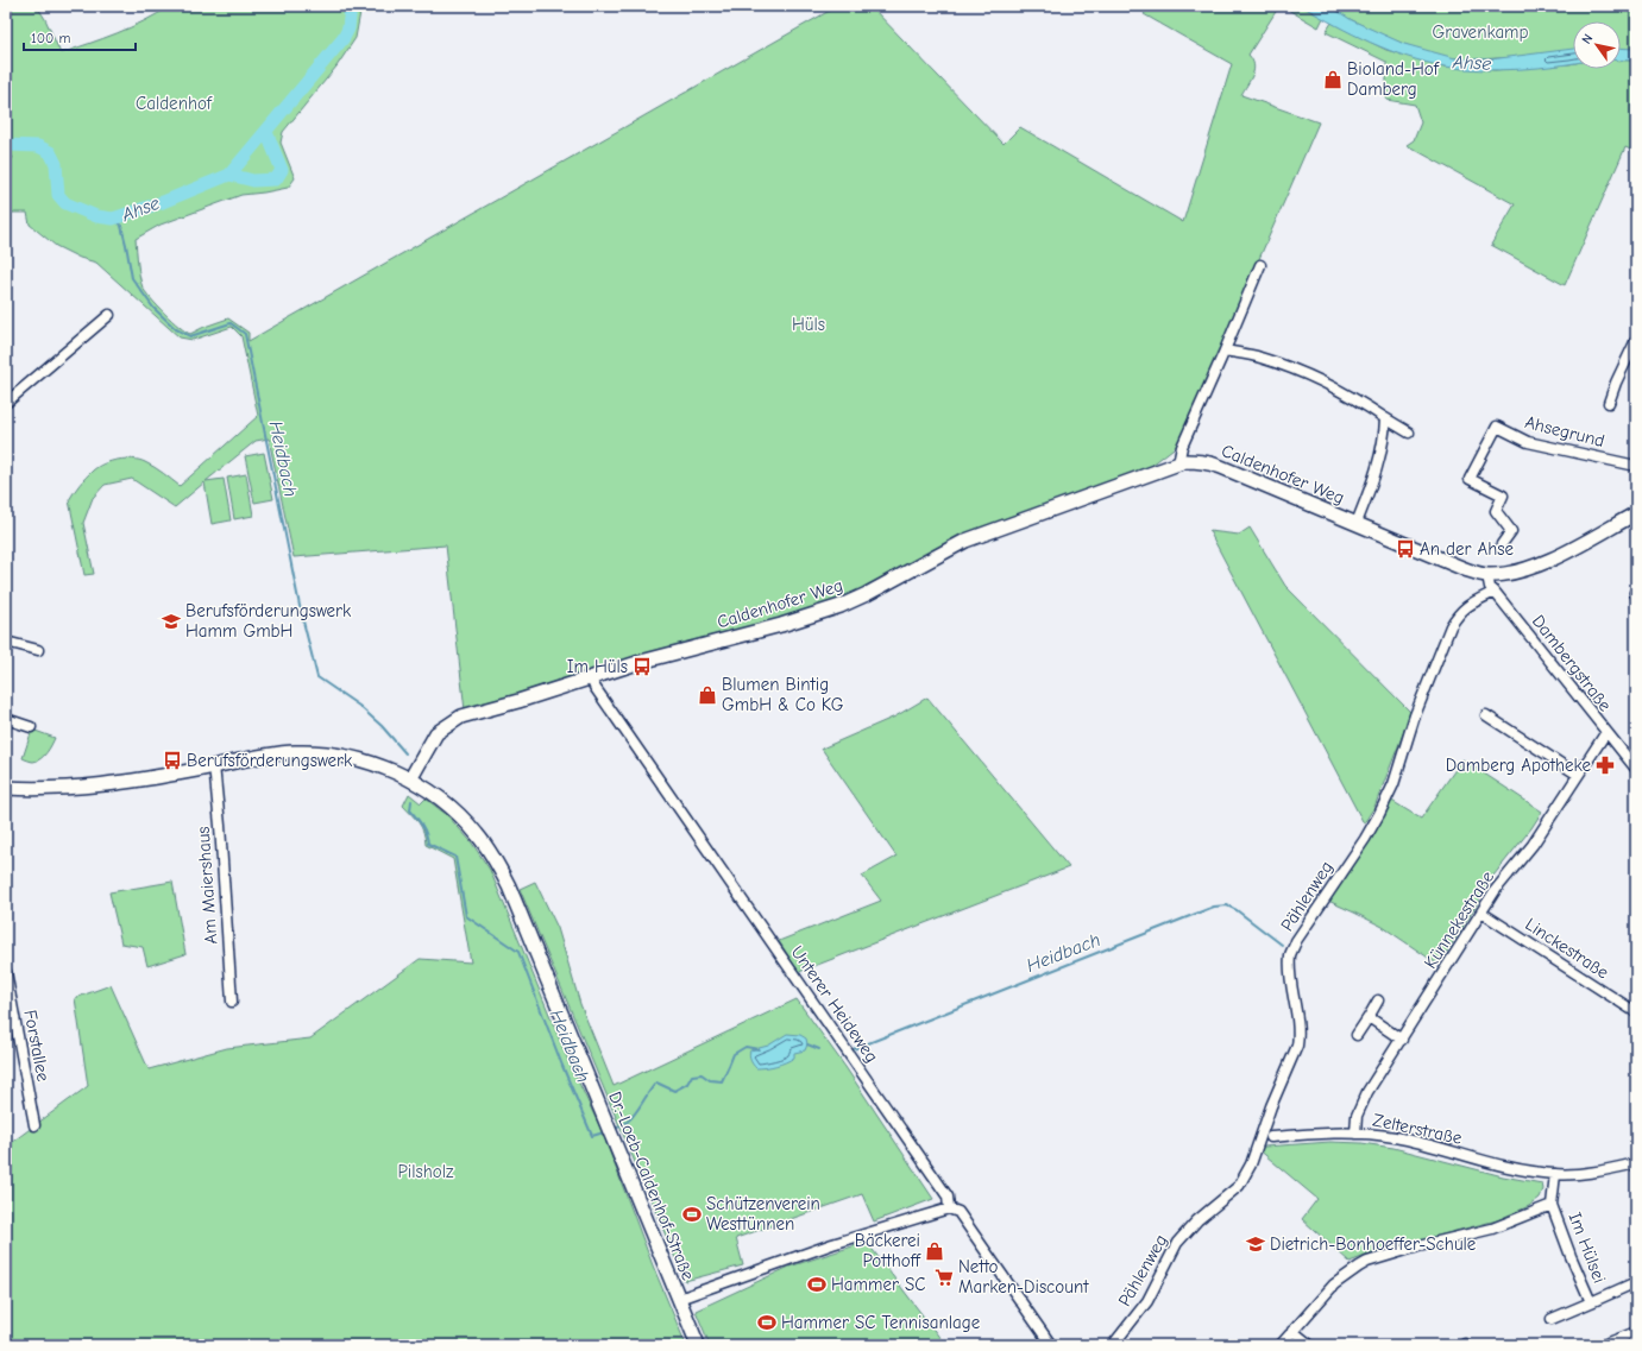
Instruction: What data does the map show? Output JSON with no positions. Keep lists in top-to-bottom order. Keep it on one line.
{"streets":{"main road":["Caldenhofer Weg","Dr.-Loeb-Caldenhof-Straße"],"street":["Ahsegrund","Dambergstraße","Am Maiershaus","Pählenweg","Künnekestraße","Linckestraße","Unterer Heideweg","Forstallee","Zelterstraße","Im Hülsei"]},"crossings":[["Caldenhofer Weg","Dambergstraße"],["Caldenhofer Weg","Unterer Heideweg"],["Caldenhofer Weg","Dr.-Loeb-Caldenhof-Straße"],["Dambergstraße","Pählenweg"],["Dambergstraße","Künnekestraße"],["Künnekestraße","Linckestraße"],["Künnekestraße","Zelterstraße"]],"water":["Ahse","Heidbach"],"parks":["Gravenkamp","Caldenhof","Hüls","Pilsholz"],"places":{"shop":["Bioland-Hof Damberg","Blumen Bintig GmbH & Co KG","Bäckerei Potthoff"],"bus stop":["An der Ahse","Im Hüls","Berufsförderungswerk"],"school or university":["Berufsförderungswerk Hamm GmbH","Dietrich-Bonhoeffer-Schule"],"pharmacy":["Damberg Apotheke"],"sports":["Schützenverein Westtünnen","Hammer SC","Hammer SC Tennisanlage"],"supermarket":["Netto Marken-Discount"]},"scale_bar":"100 m","north":"top left"}
